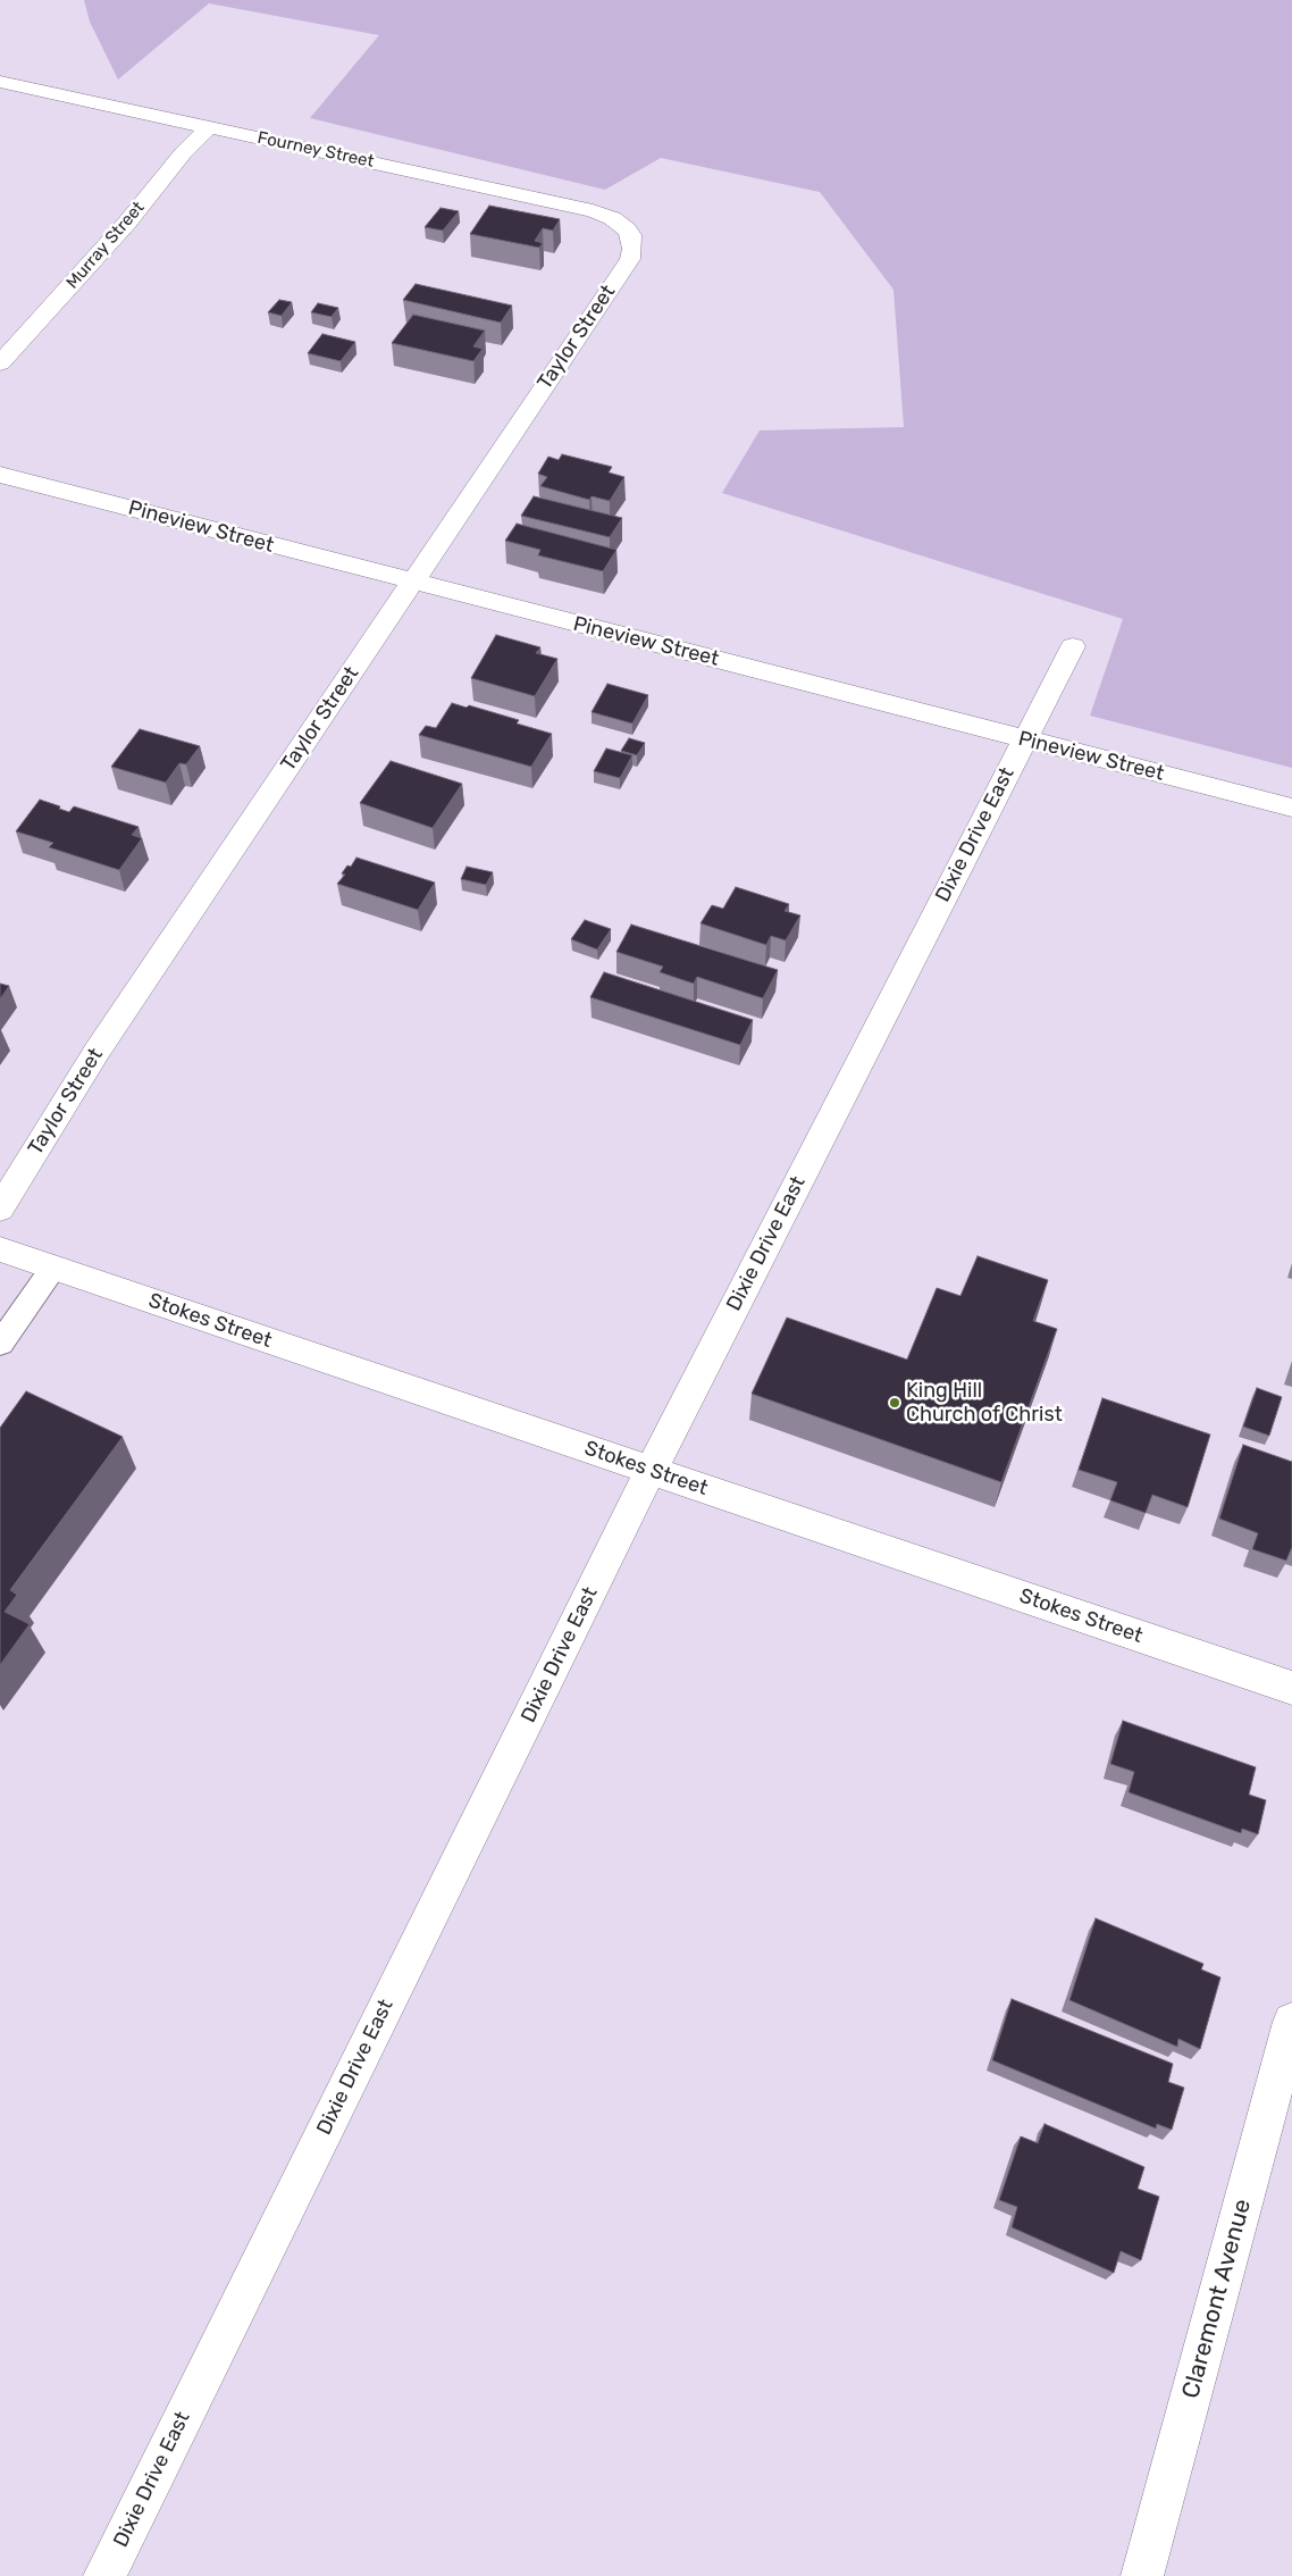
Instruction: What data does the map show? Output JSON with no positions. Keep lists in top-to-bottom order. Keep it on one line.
{"streets":{"street":["Fourney Street","Murray Street","Taylor Street","Pineview Street","Dixie Drive East","Stokes Street","Claremont Avenue"]},"crossings":[["Fourney Street","Murray Street"],["Fourney Street","Taylor Street"],["Taylor Street","Pineview Street"],["Pineview Street","Dixie Drive East"],["Dixie Drive East","Stokes Street"]],"places":["King Hill Church of Christ"]}
